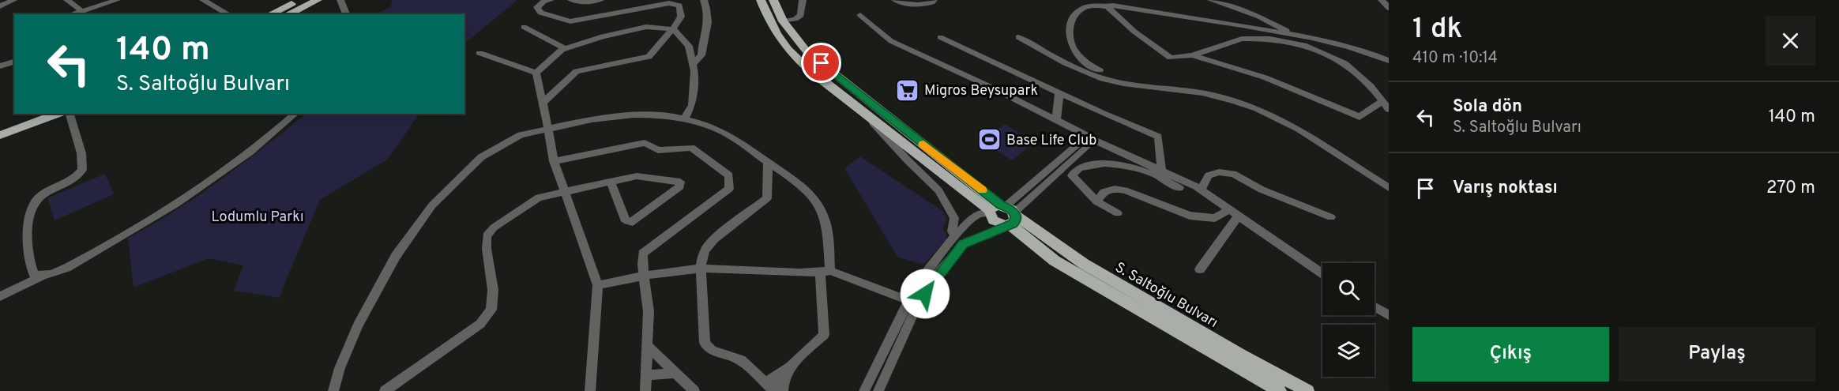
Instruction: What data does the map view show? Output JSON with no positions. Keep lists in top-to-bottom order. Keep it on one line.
{"streets":{"main road":["S. Saltoğlu Bulvarı"]},"parks":["Lodumlu Parkı"],"places":{"supermarket":["Migros Beysupark"],"sports":["Base Life Club"]},"page":{"heading":["1 dk","410 m · 10:14"],"turn":["140 m","S. Saltoğlu Bulvarı"],"list":[{"name":"Sola dön","note":"S. Saltoğlu Bulvarı","value":"140 m"},{"name":"Varış noktası","value":"270 m"}],"buttons":["Çıkış","Paylaş"]}}
